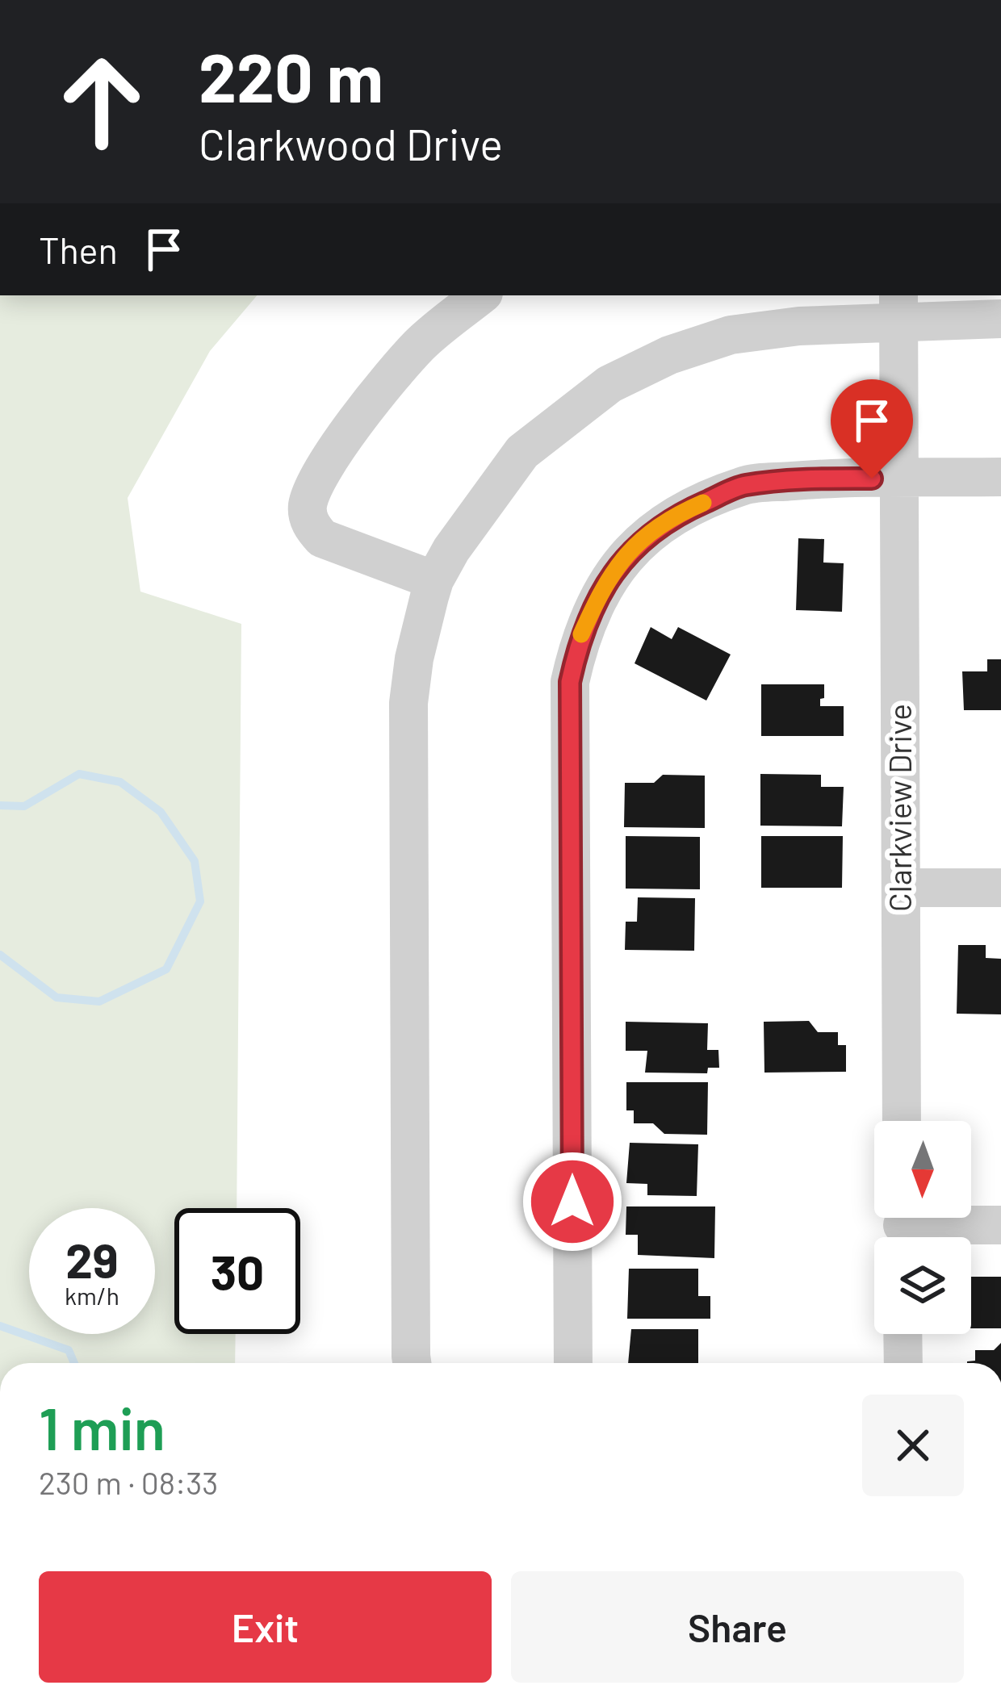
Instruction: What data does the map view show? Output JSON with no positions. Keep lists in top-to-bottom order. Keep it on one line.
{"streets":{"street":["Clarkview Drive"]},"north":"bottom","page":{"turn":["220 m","Clarkwood Drive"],"then":"Then","speed":"29 km/h","limit":"30","heading":["1 min","230 m · 08:33"],"buttons":["Exit","Share"]}}
